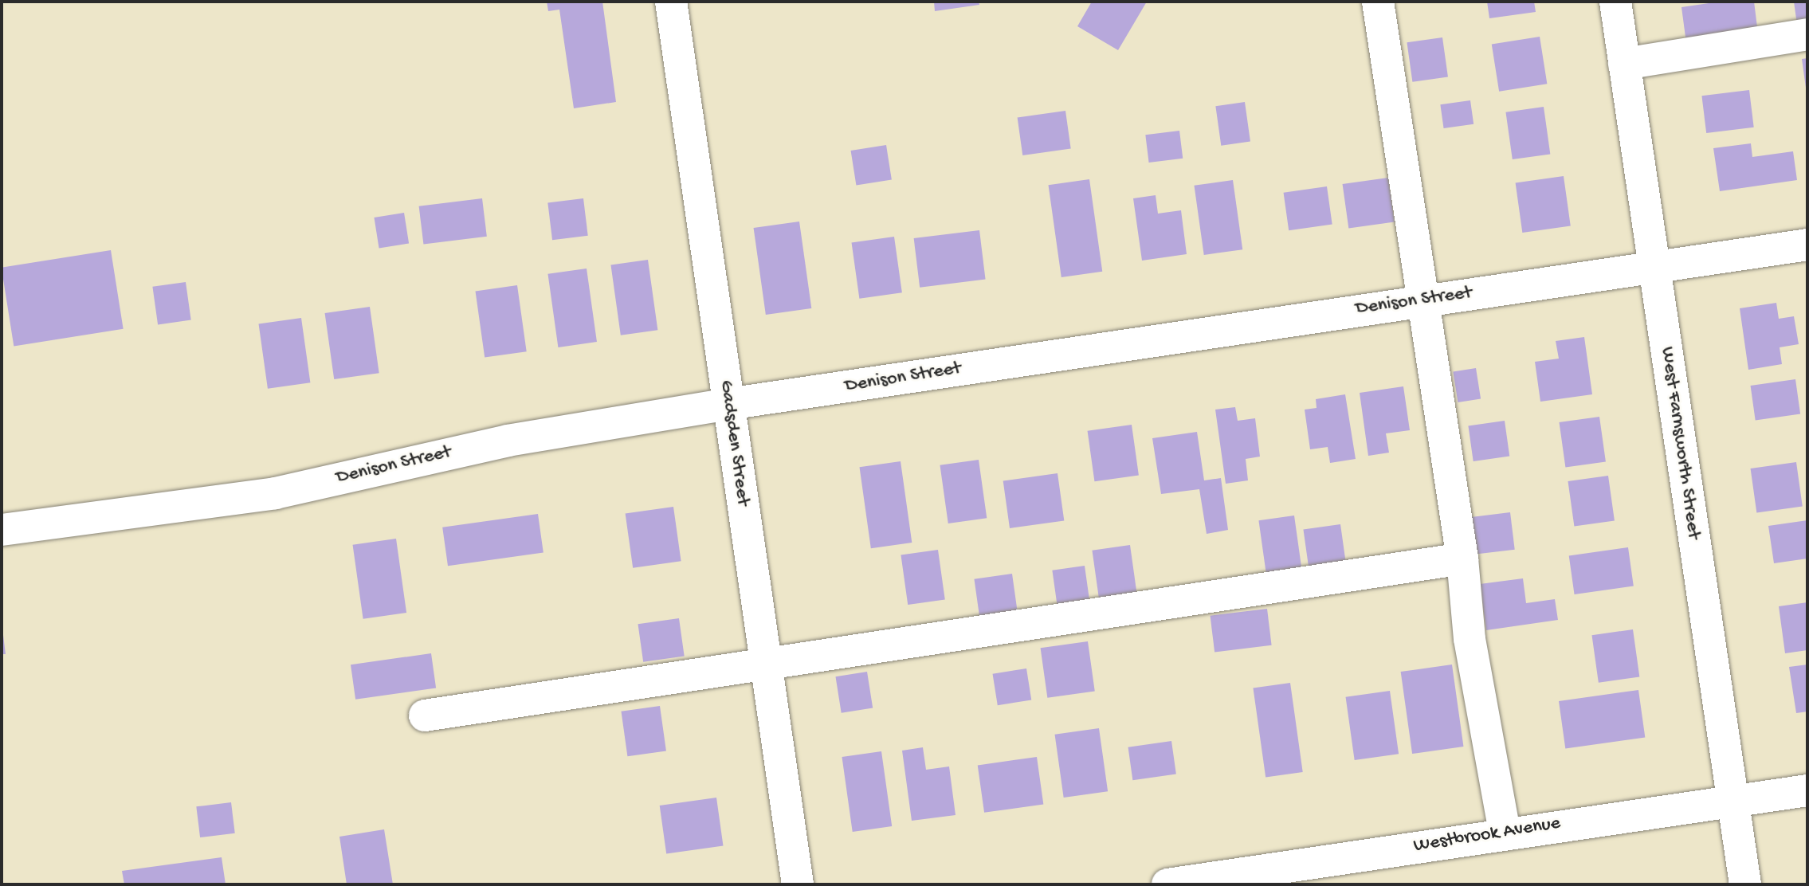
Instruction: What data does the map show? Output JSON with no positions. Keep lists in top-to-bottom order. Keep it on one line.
{"streets":{"street":["Denison Street","Gadsden Street","West Farnsworth Street","Westbrook Avenue"]},"crossings":[["Denison Street","Gadsden Street"],["Denison Street","West Farnsworth Street"],["West Farnsworth Street","Westbrook Avenue"]]}
